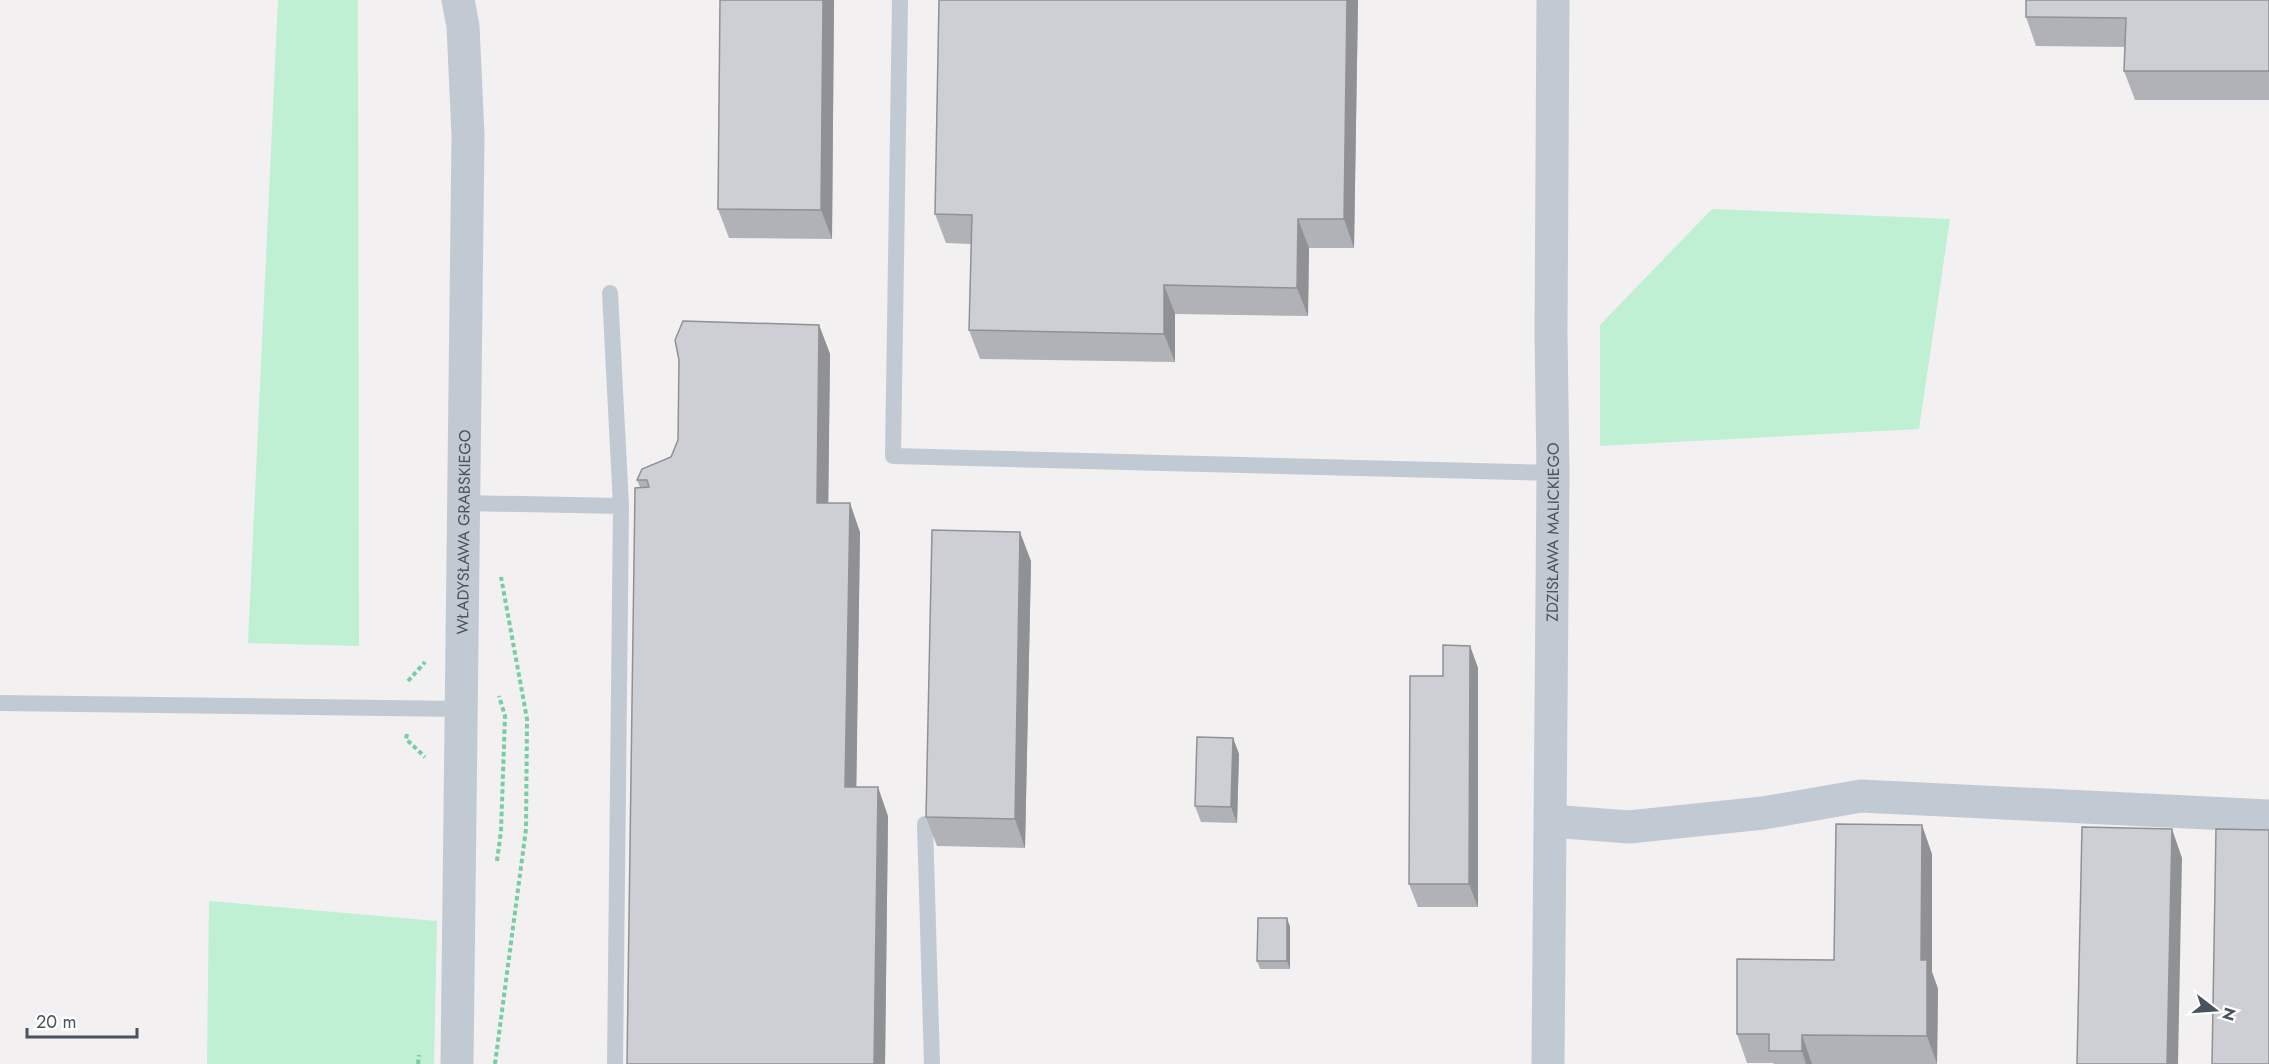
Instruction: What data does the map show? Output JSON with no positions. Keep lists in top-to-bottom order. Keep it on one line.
{"streets":{"street":["WŁADYSŁAWA GRABSKIEGO","ZDZISŁAWA MALICKIEGO"]},"scale_bar":"20 m","north":"right"}
